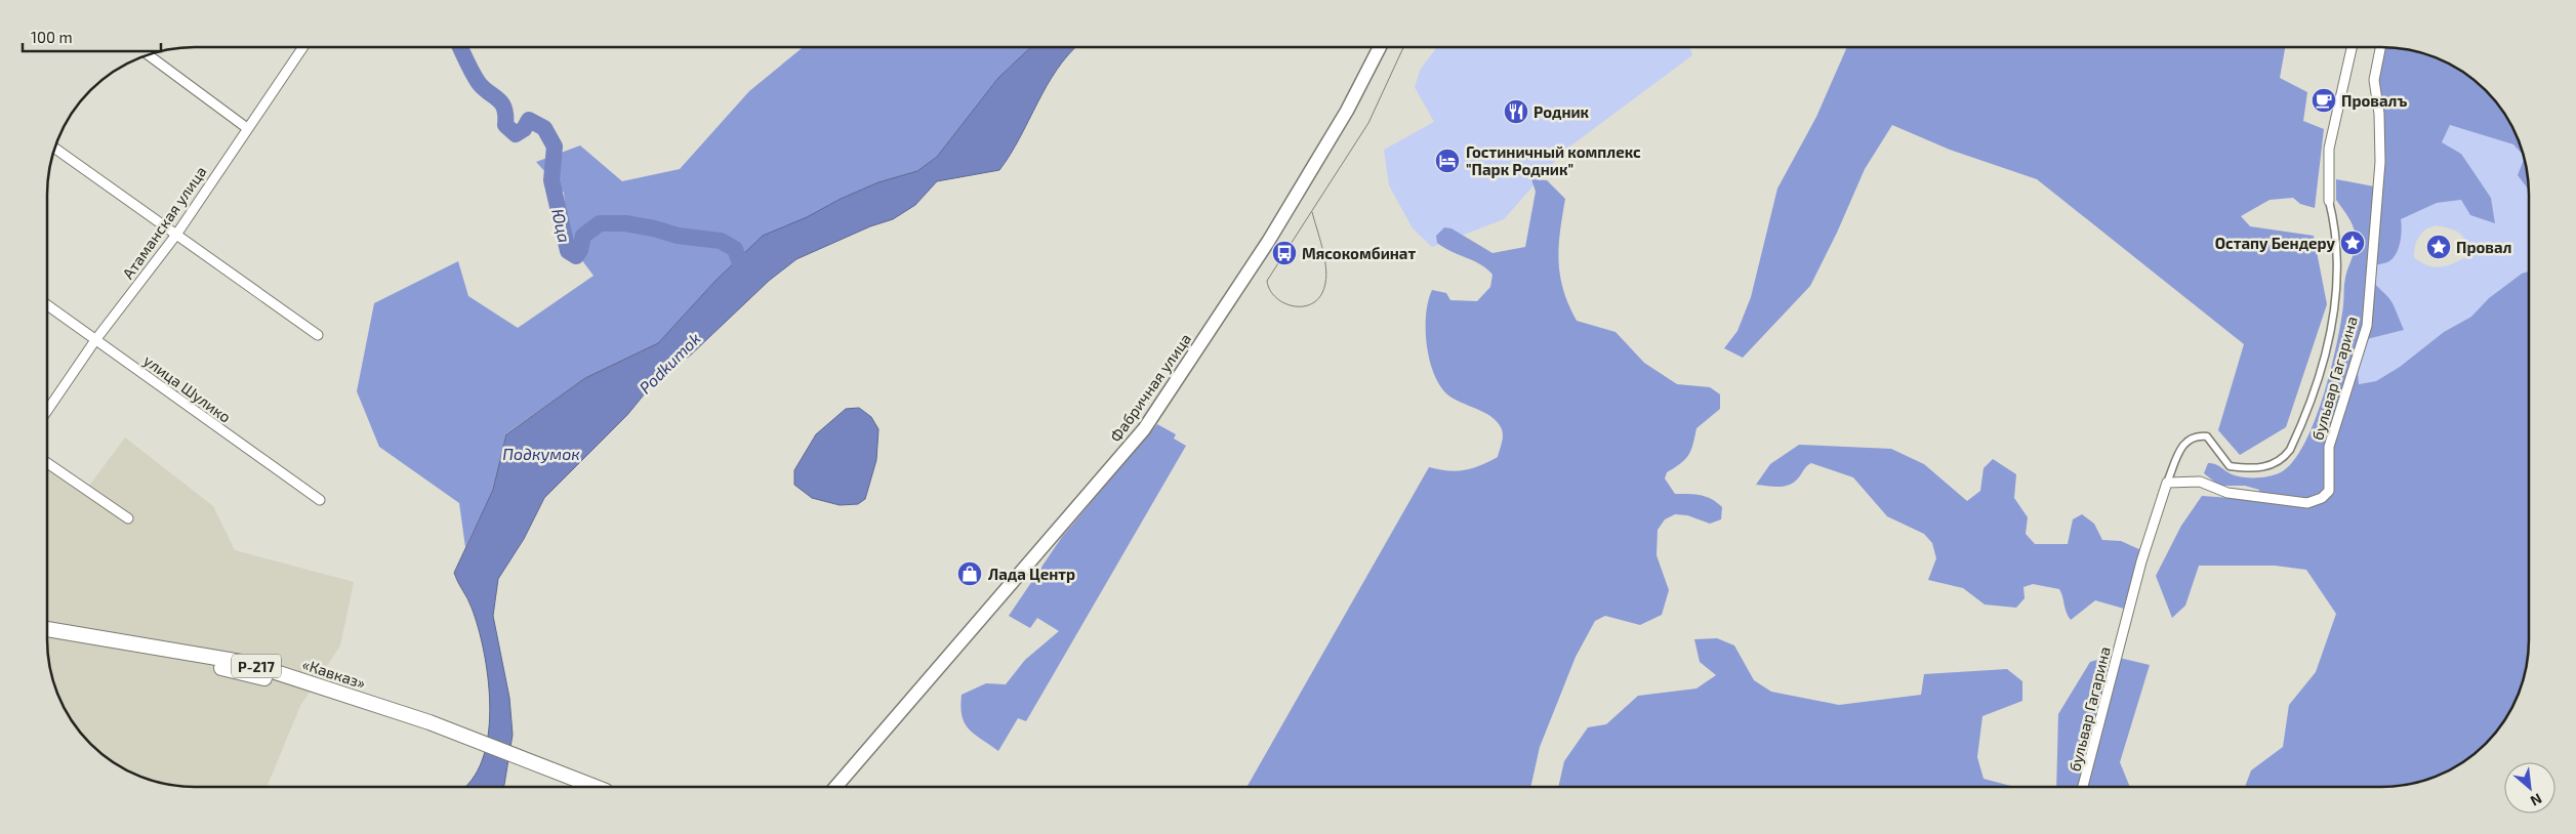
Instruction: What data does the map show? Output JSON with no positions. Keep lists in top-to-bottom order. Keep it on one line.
{"streets":{"main road":["Фабричная улица","Р-217","«Кавказ»"],"street":["Атаманская улица","бульвар Гагарина","улица Шулико"]},"crossings":[["Атаманская улица","улица Шулико"]],"water":["Юца","Podkumok","Подкумок"],"places":{"cafe":["Провалъ"],"restaurant":["Родник"],"hotel":["Гостиничный комплекс \"Парк Родник\""],"place":["Остапу Бендеру","Провал"],"bus stop":["Мясокомбинат"],"shop":["Лада Центр"]},"scale_bar":"100 m","north":"bottom right"}
